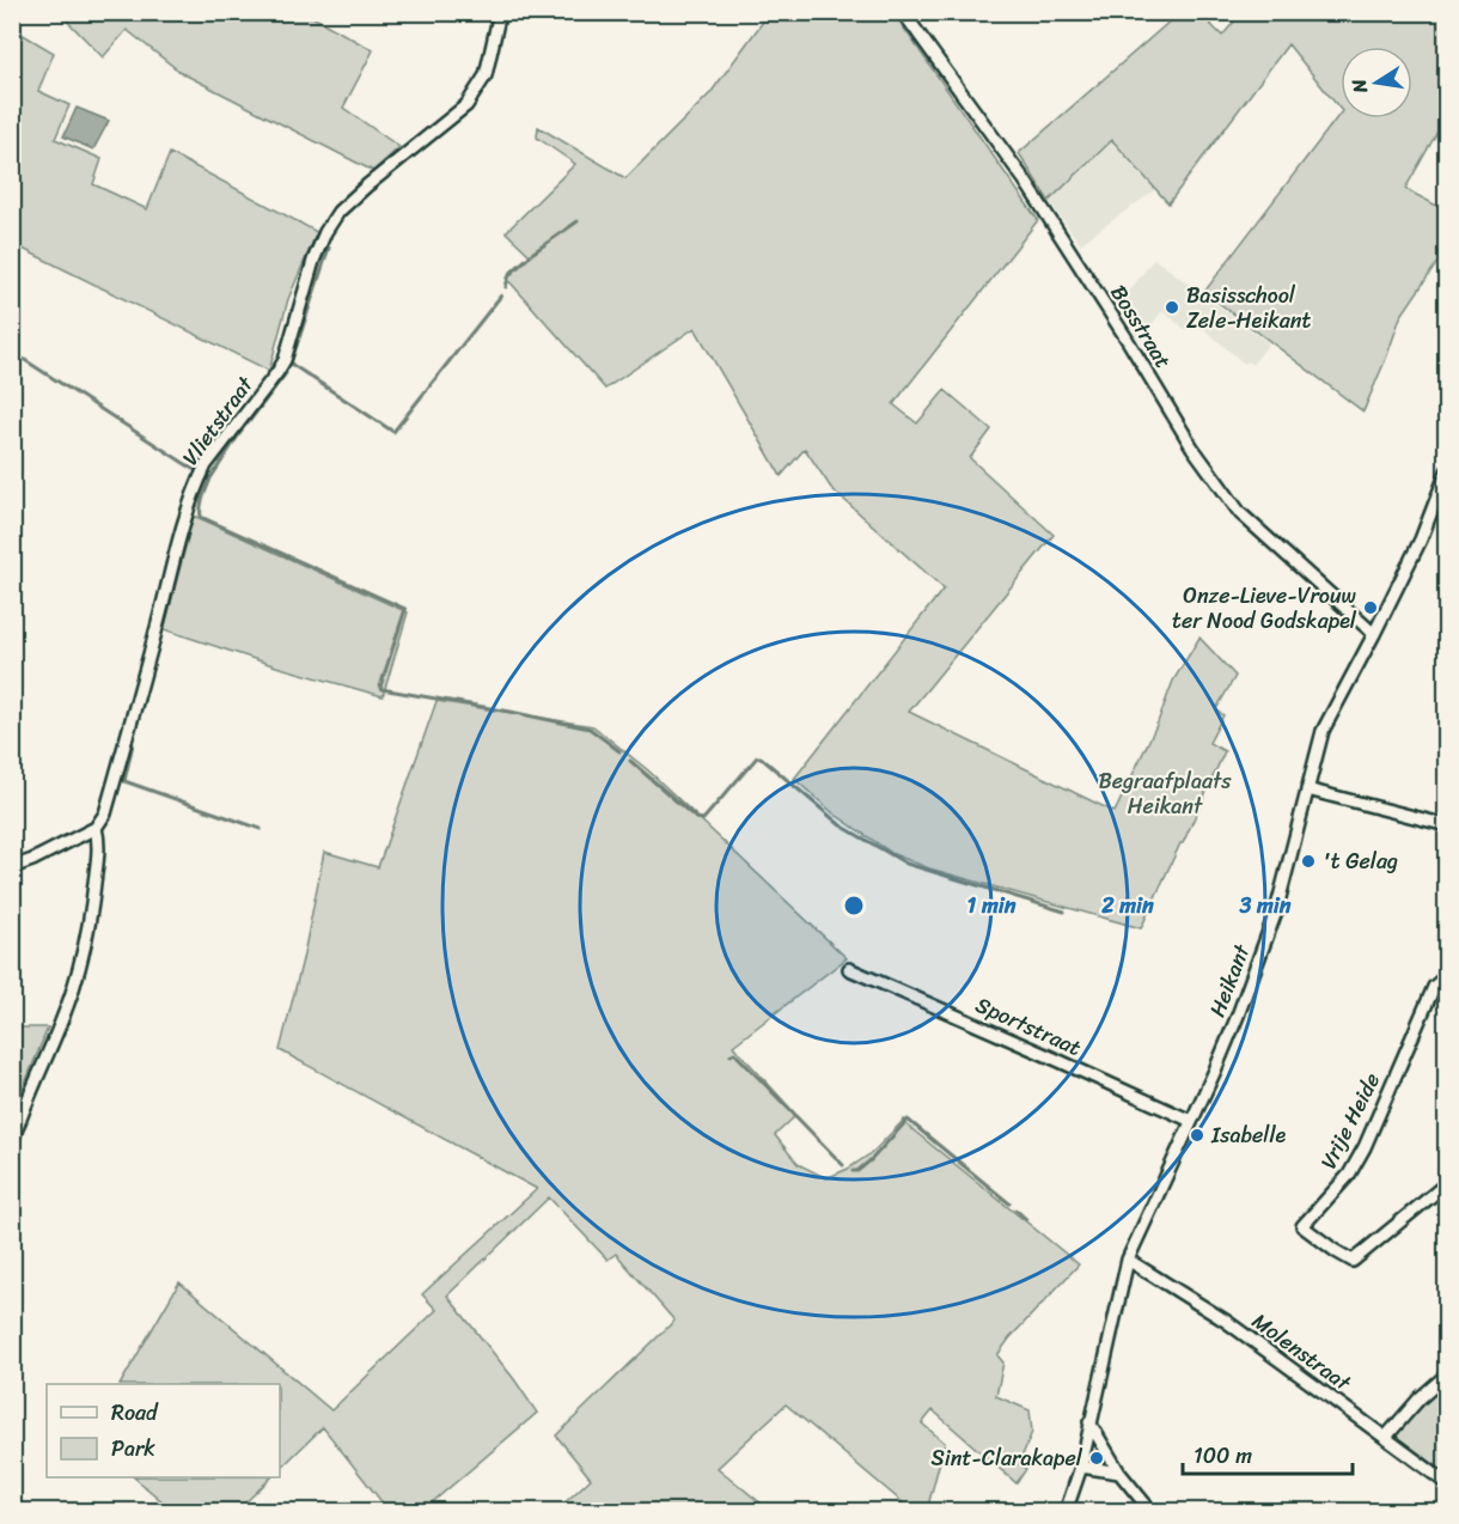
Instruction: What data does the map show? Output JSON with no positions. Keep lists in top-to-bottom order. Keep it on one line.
{"streets":{"street":["Bosstraat","Vlietstraat","Heikant","Sportstraat","Vrije Heide","Molenstraat"]},"crossings":[["Bosstraat","Heikant"],["Heikant","Sportstraat"],["Heikant","Molenstraat"]],"parks":["Begraafplaats Heikant"],"places":["Basisschool Zele-Heikant","Onze-Lieve-Vrouw ter Nood Godskapel","'t Gelag","Isabelle","Sint-Clarakapel"],"legend":["Road","Park"],"scale_bar":"100 m","north":"left","rings":["1 min","2 min","3 min"]}
